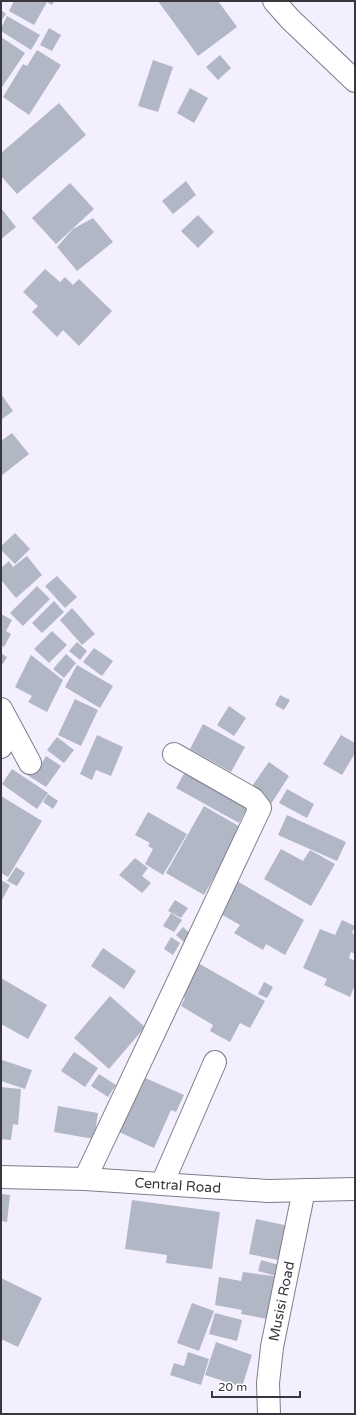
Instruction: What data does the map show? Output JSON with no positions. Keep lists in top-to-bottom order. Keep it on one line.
{"streets":{"street":["Central Road","Musisi Road"]},"crossings":[["Central Road","Musisi Road"]],"scale_bar":"20 m"}
